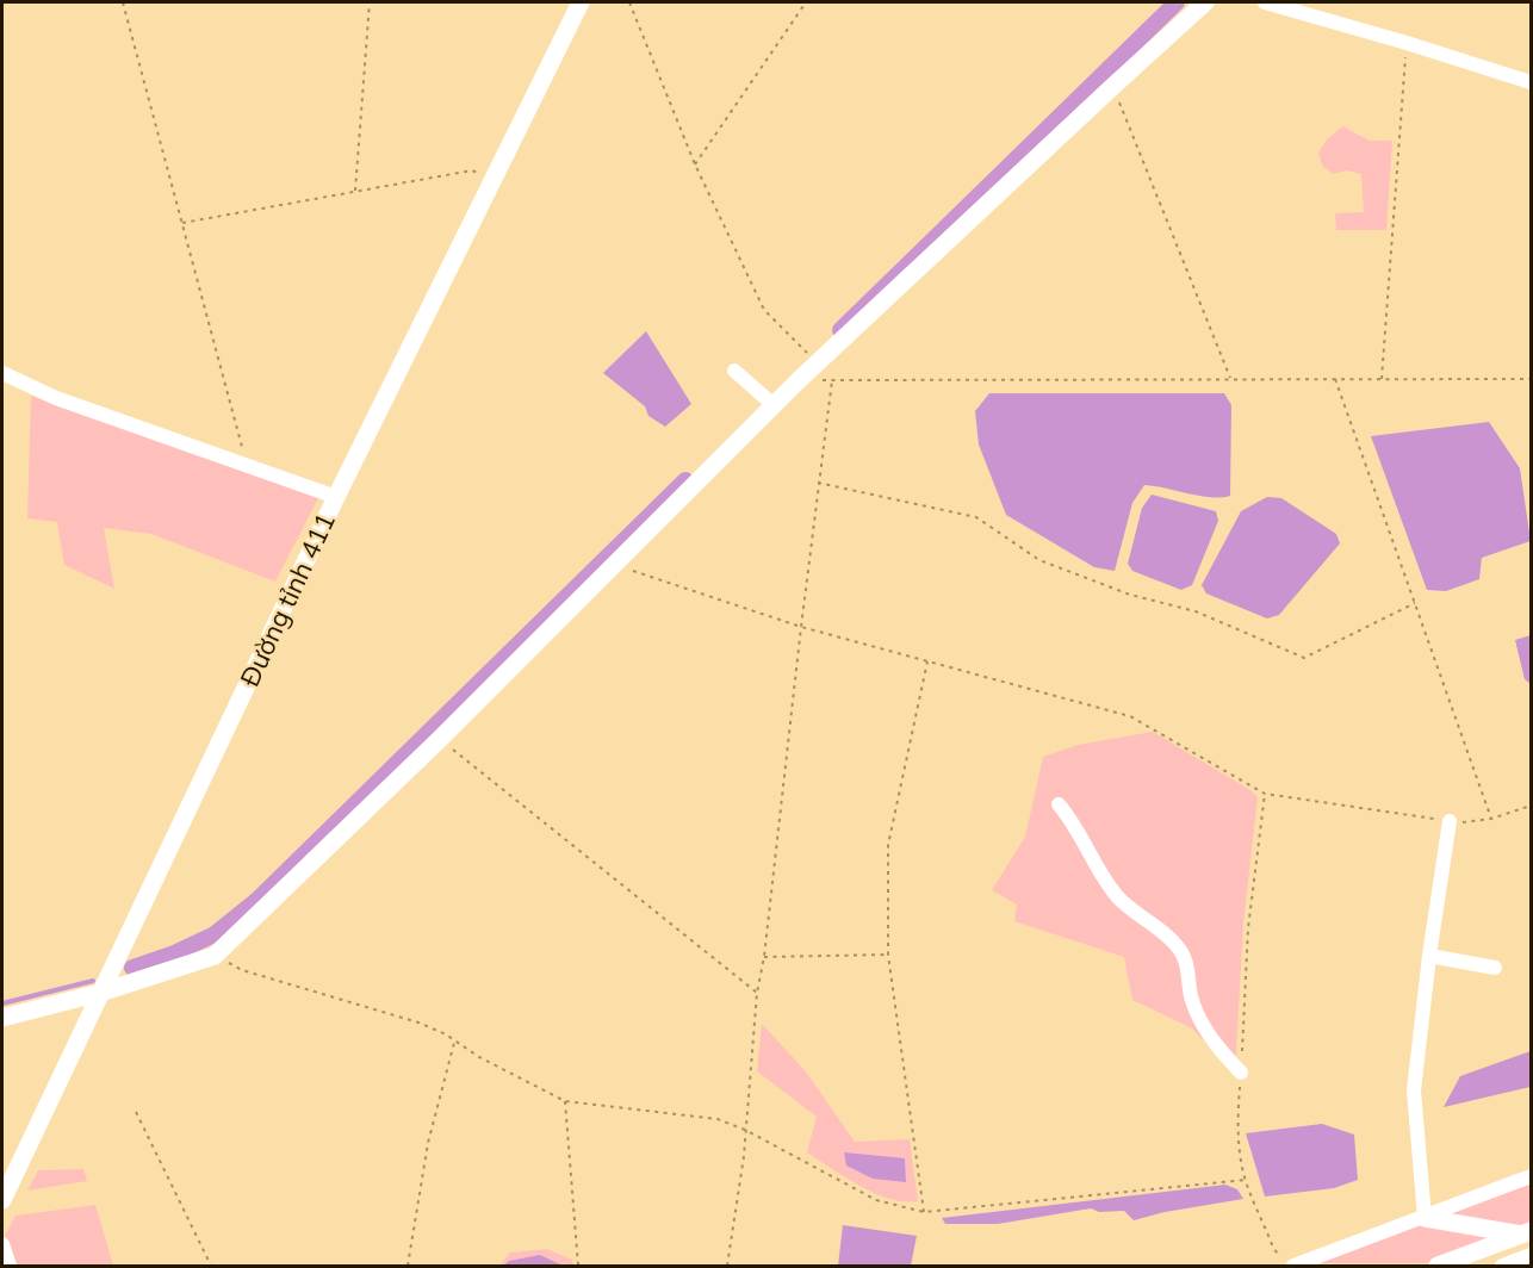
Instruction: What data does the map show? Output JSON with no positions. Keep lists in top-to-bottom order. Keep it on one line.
{"streets":{"main road":["Đường tỉnh 411"]}}
